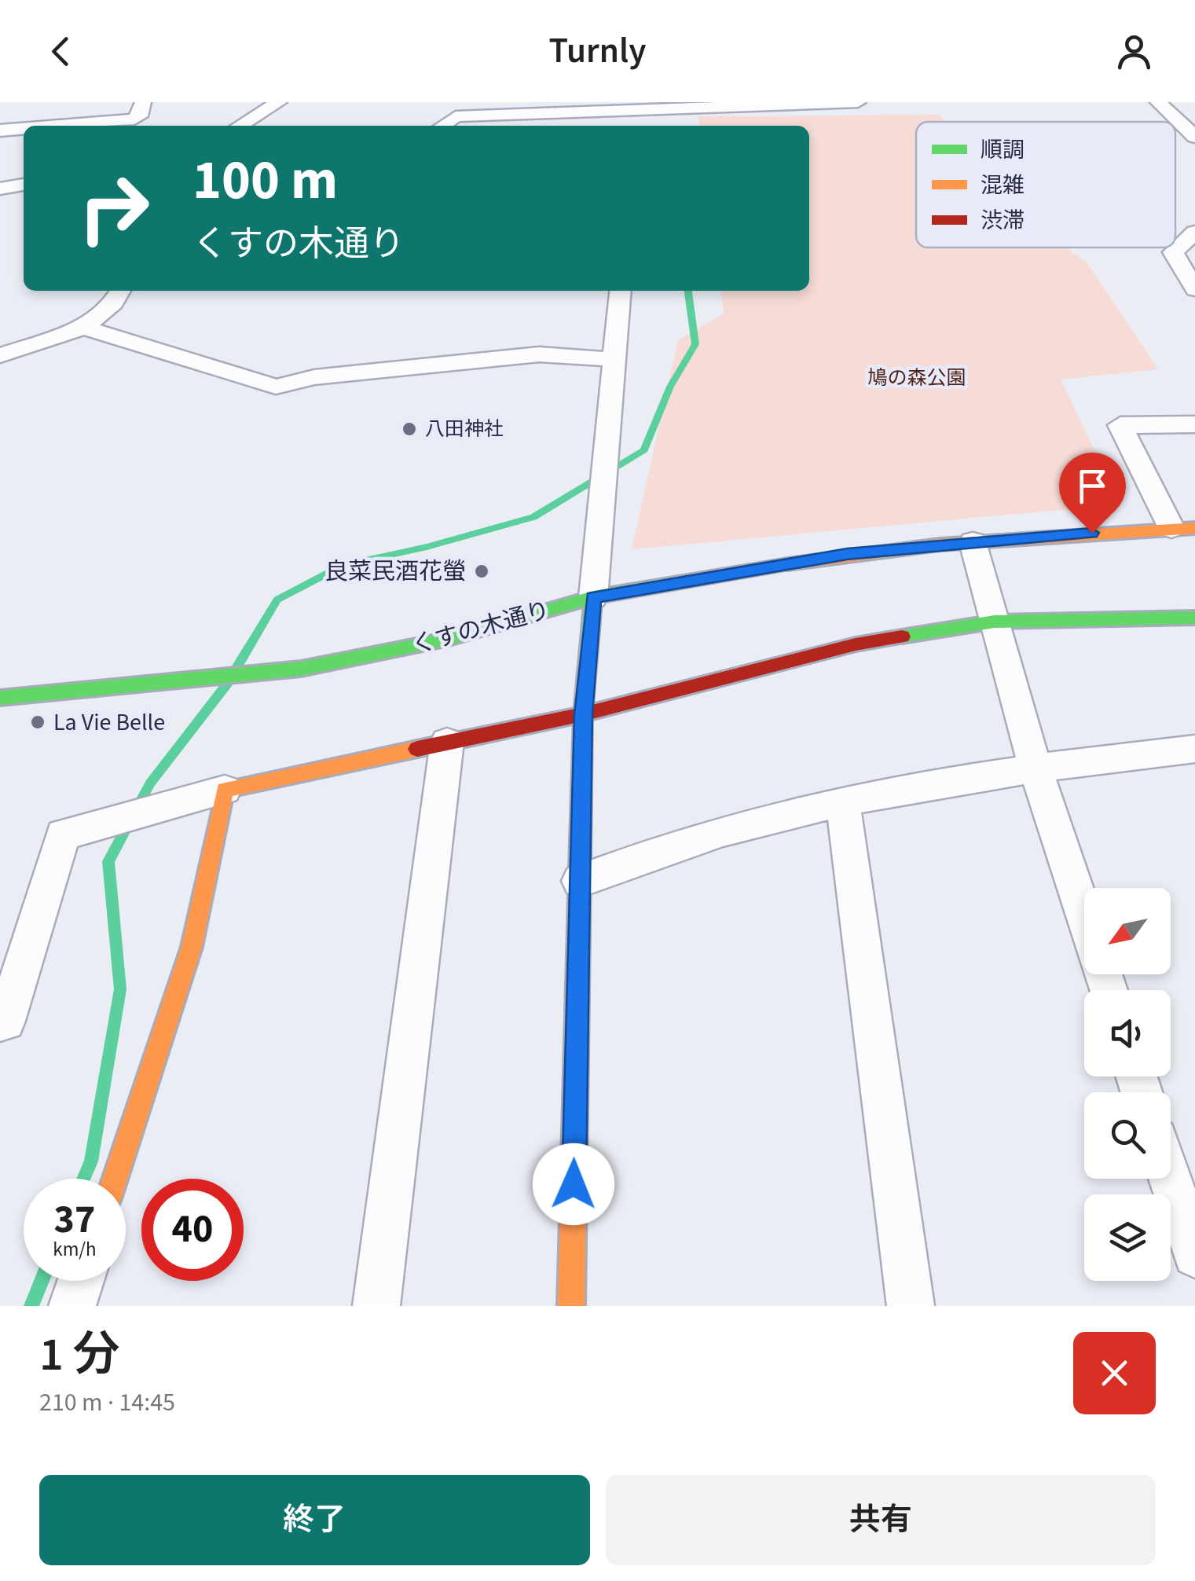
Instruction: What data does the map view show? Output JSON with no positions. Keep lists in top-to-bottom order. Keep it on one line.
{"streets":{"street":["くすの木通り"]},"parks":["鳩の森公園"],"places":["八田神社","良菜民酒花螢","La Vie Belle"],"legend":["順調","混雑","渋滞"],"north":"bottom left","page":{"header":"Turnly","turn":["100 m","くすの木通り"],"speed":"37 km/h","limit":"40","heading":["1 分","210 m · 14:45"],"buttons":["終了","共有"]}}
